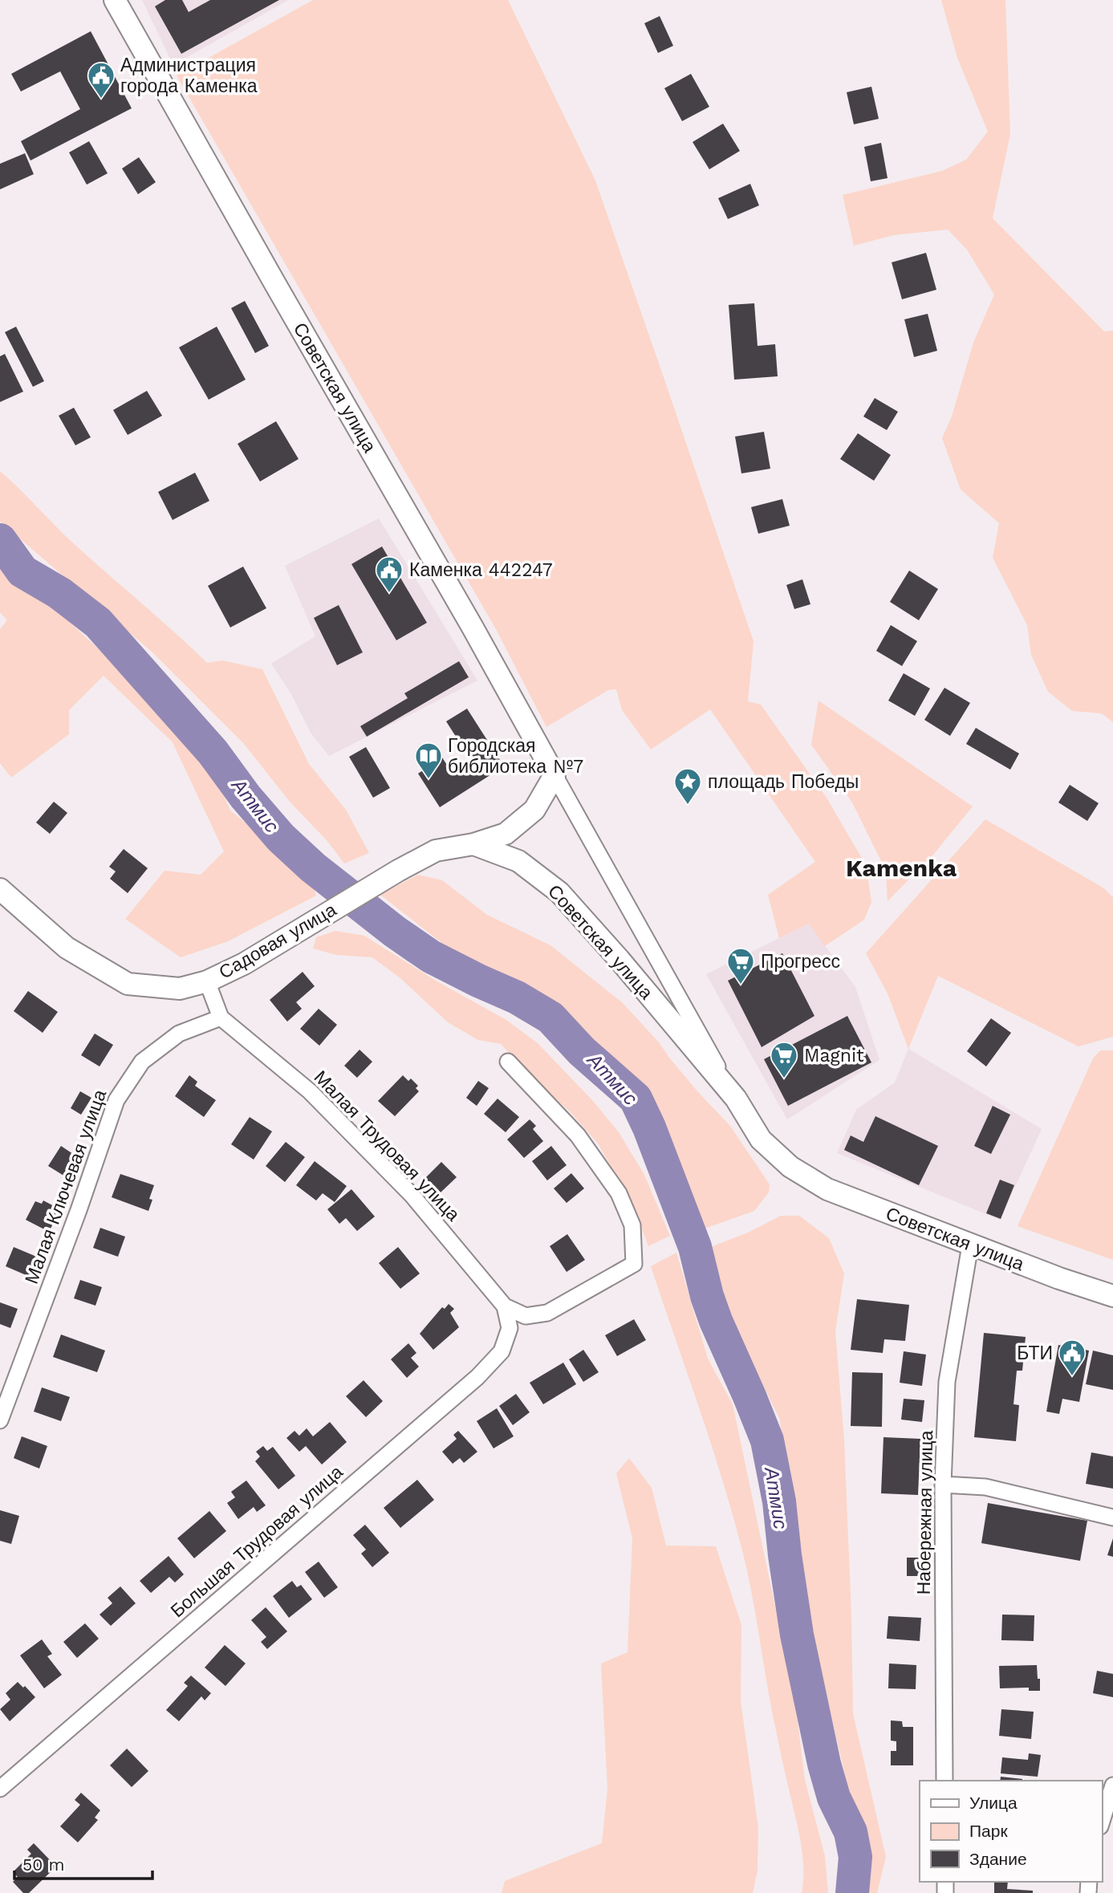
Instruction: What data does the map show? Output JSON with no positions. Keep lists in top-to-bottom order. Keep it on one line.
{"streets":{"main road":["Советская улица","Садовая улица"],"street":["Малая Трудовая улица","Малая Ключевая улица","Набережная улица","Большая Трудовая улица"]},"crossings":[["Советская улица","Садовая улица"],["Советская улица","Набережная улица"],["Малая Трудовая улица","Малая Ключевая улица"],["Малая Трудовая улица","Большая Трудовая улица"]],"districts":["Kamenka"],"water":["Атмис"],"places":{"public building":["Администрация города Каменка","Каменка 442247","БТИ"],"library":["Городская библиотека №7"],"place":["площадь Победы"],"supermarket":["Прогресс","Magnit"]},"legend":["Улица","Парк","Здание"],"scale_bar":"50 m"}
